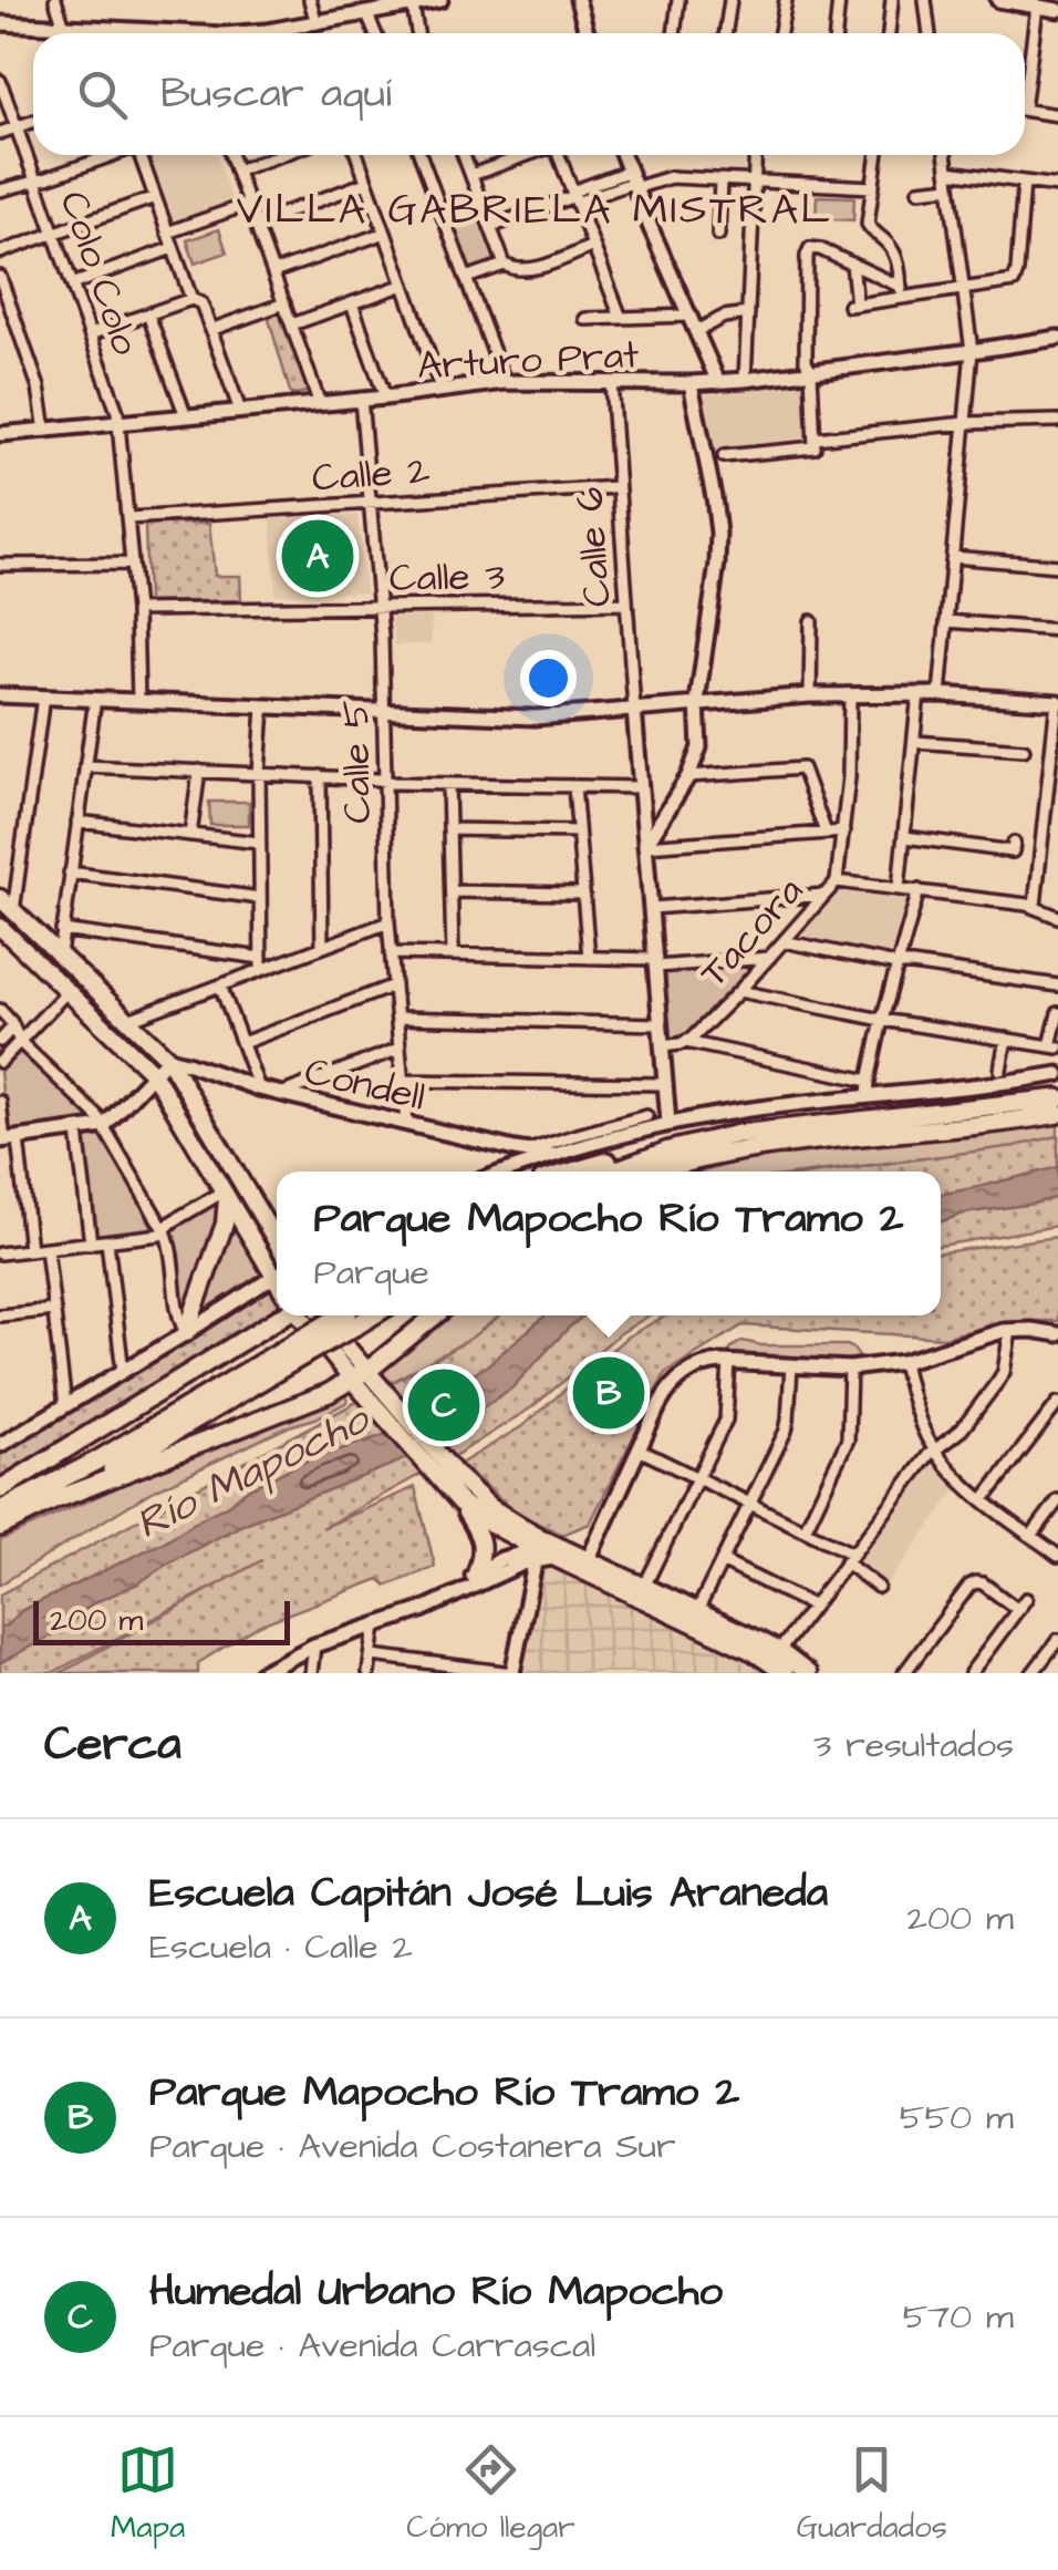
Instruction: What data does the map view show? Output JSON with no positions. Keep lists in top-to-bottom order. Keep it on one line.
{"streets":{"street":["Colo Colo","Arturo Prat","Calle 2","Calle 6","Calle 3","Calle 5","Tacora","Condell"]},"crossings":[["Colo Colo","Arturo Prat"],["Colo Colo","Calle 2"],["Colo Colo","Calle 3"],["Arturo Prat","Calle 6"],["Arturo Prat","Calle 5"],["Calle 2","Calle 6"],["Calle 2","Calle 5"],["Calle 6","Calle 3"],["Calle 3","Calle 5"],["Calle 5","Condell"]],"districts":["VILLA GABRIELA MISTRAL"],"water":["Río Mapocho"],"scale_bar":"200 m","page":{"search":"Buscar aquí","pins":["A","B","C"],"popup":["Parque Mapocho Río Tramo 2","Parque"],"scale":"200 m","heading":["Cerca","3 resultados"],"list":[{"mark":"A","name":"Escuela Capitán José Luis Araneda","note":"Escuela · Calle 2","value":"200 m"},{"mark":"B","name":"Parque Mapocho Río Tramo 2","note":"Parque · Avenida Costanera Sur","value":"550 m"},{"mark":"C","name":"Humedal Urbano Río Mapocho","note":"Parque · Avenida Carrascal","value":"570 m"}],"nav":["Mapa","Cómo llegar","Guardados"]}}
